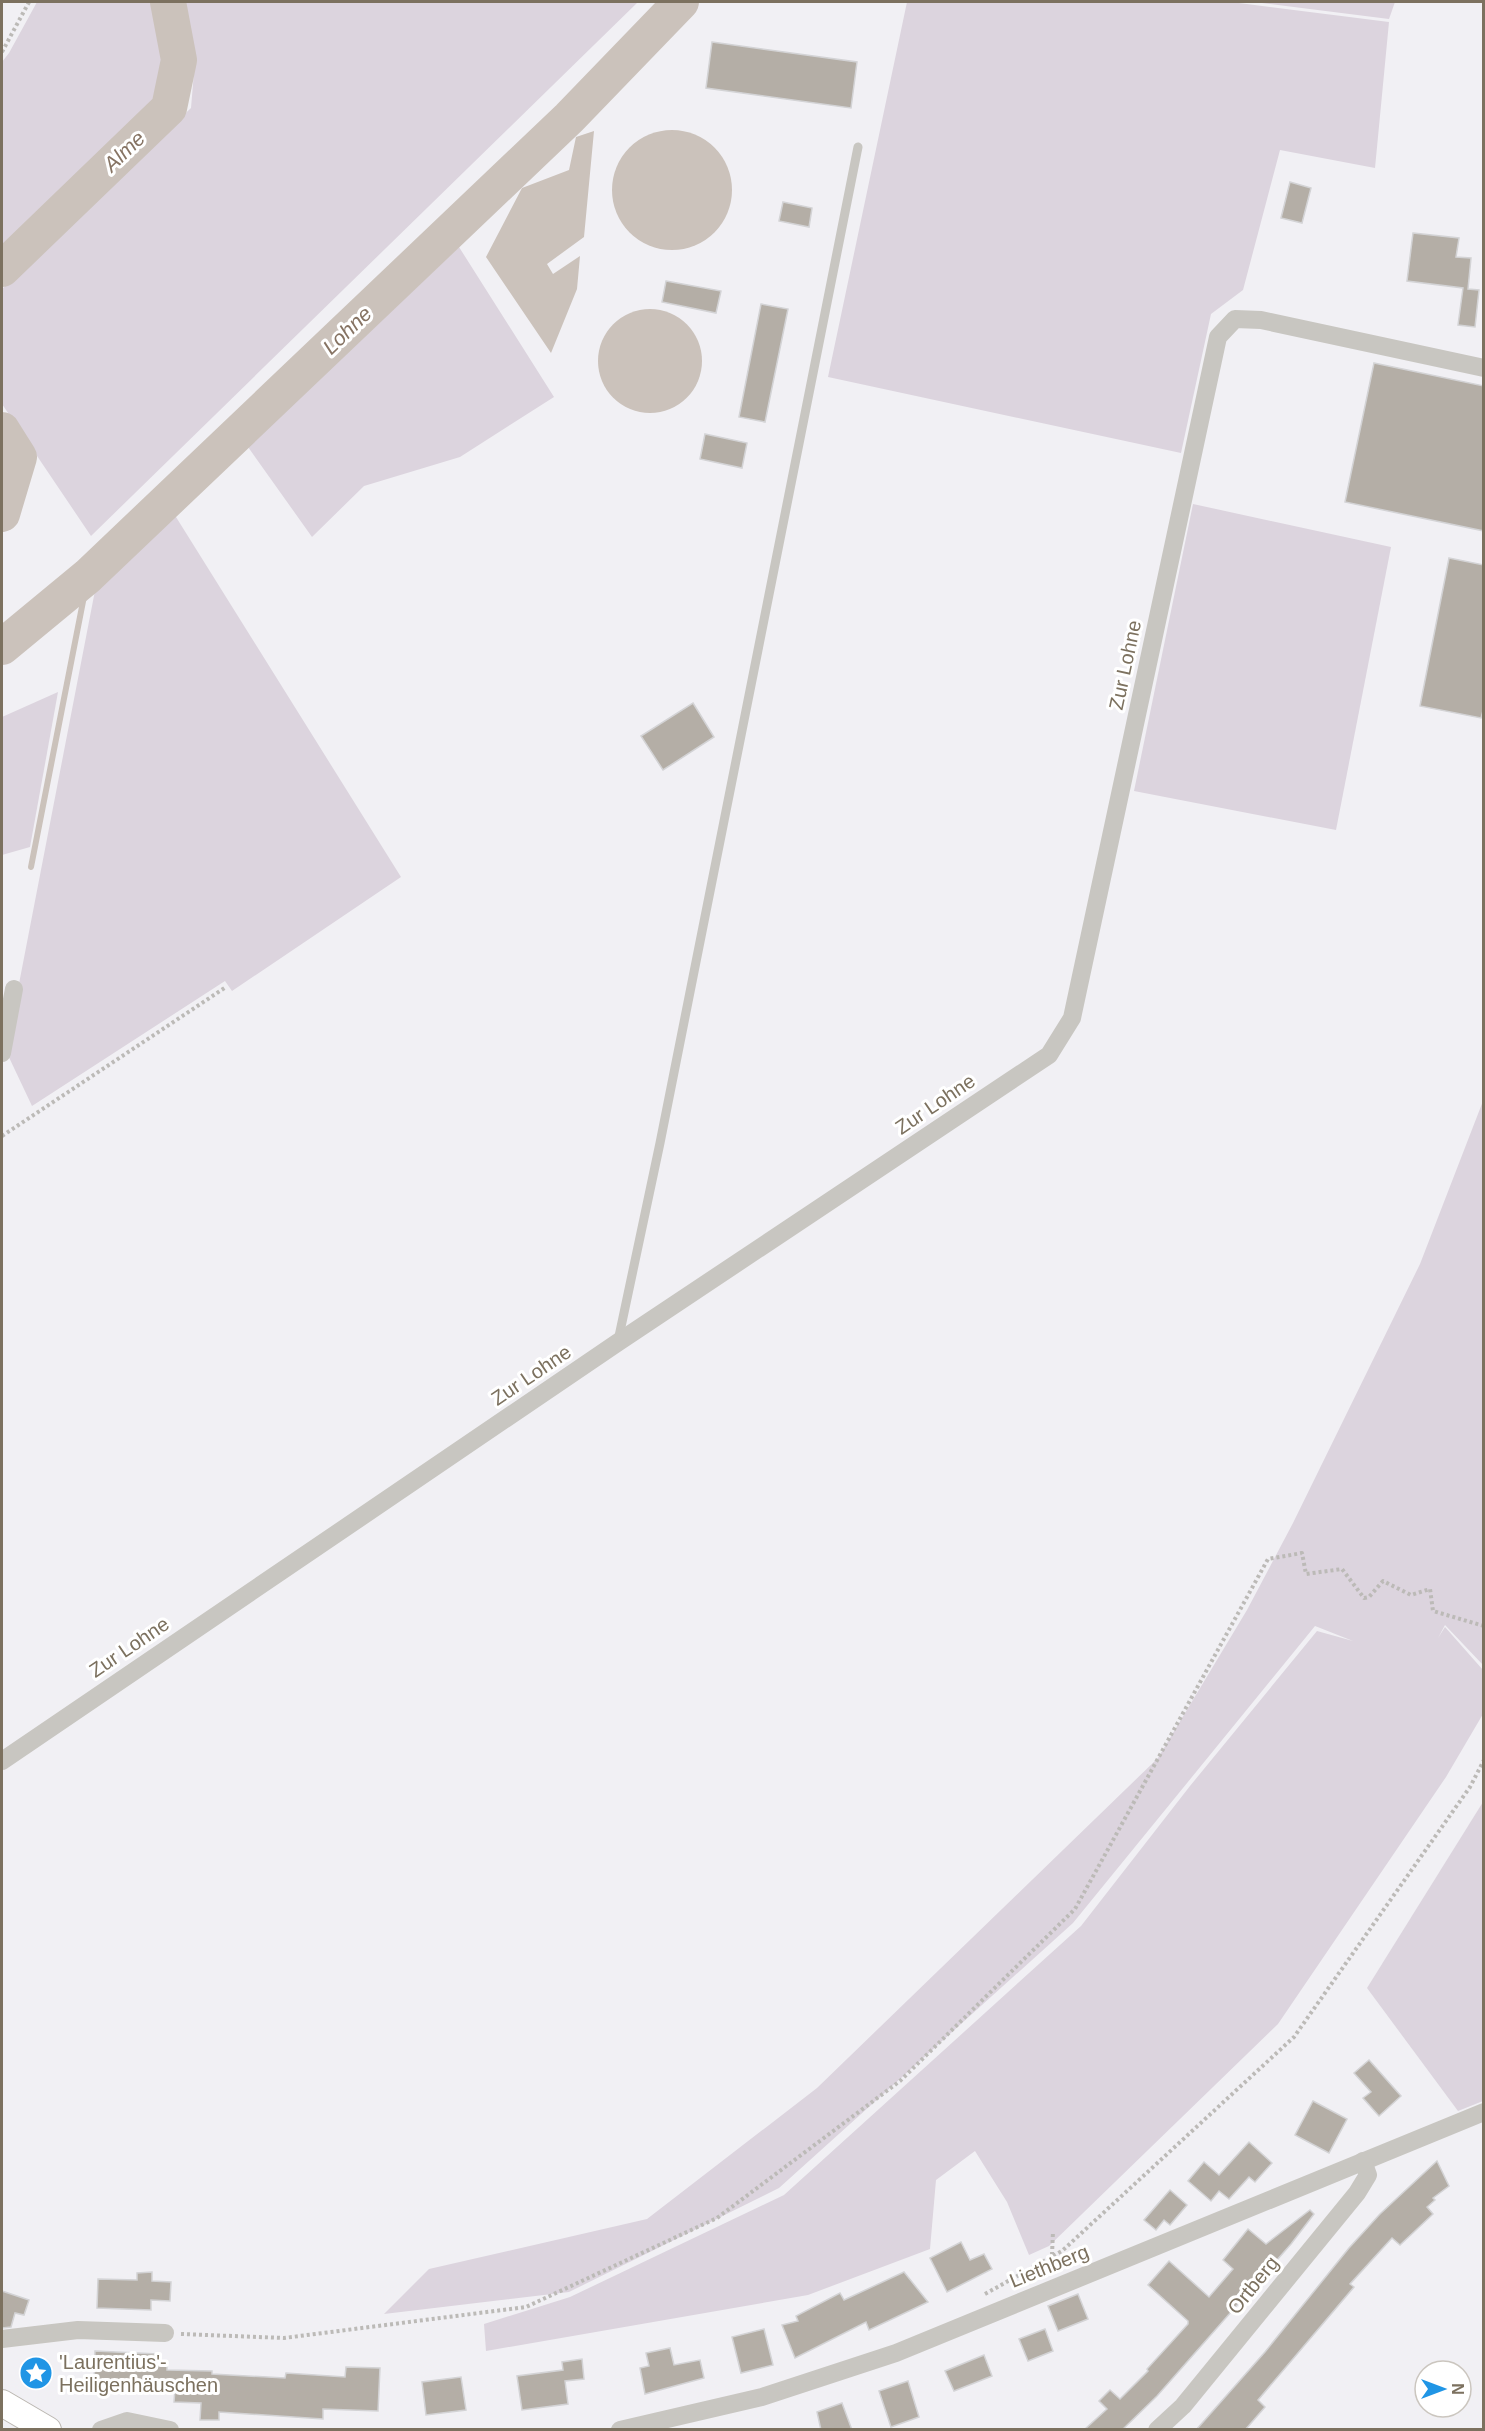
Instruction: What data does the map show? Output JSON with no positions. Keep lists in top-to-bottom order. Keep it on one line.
{"streets":{"street":["Zur Lohne","Liethberg","Ortberg"]},"crossings":[["Liethberg","Ortberg"]],"water":["Alme","Lohne"],"places":{"place":["'Laurentius'- Heiligenhäuschen"]},"north":"right"}
